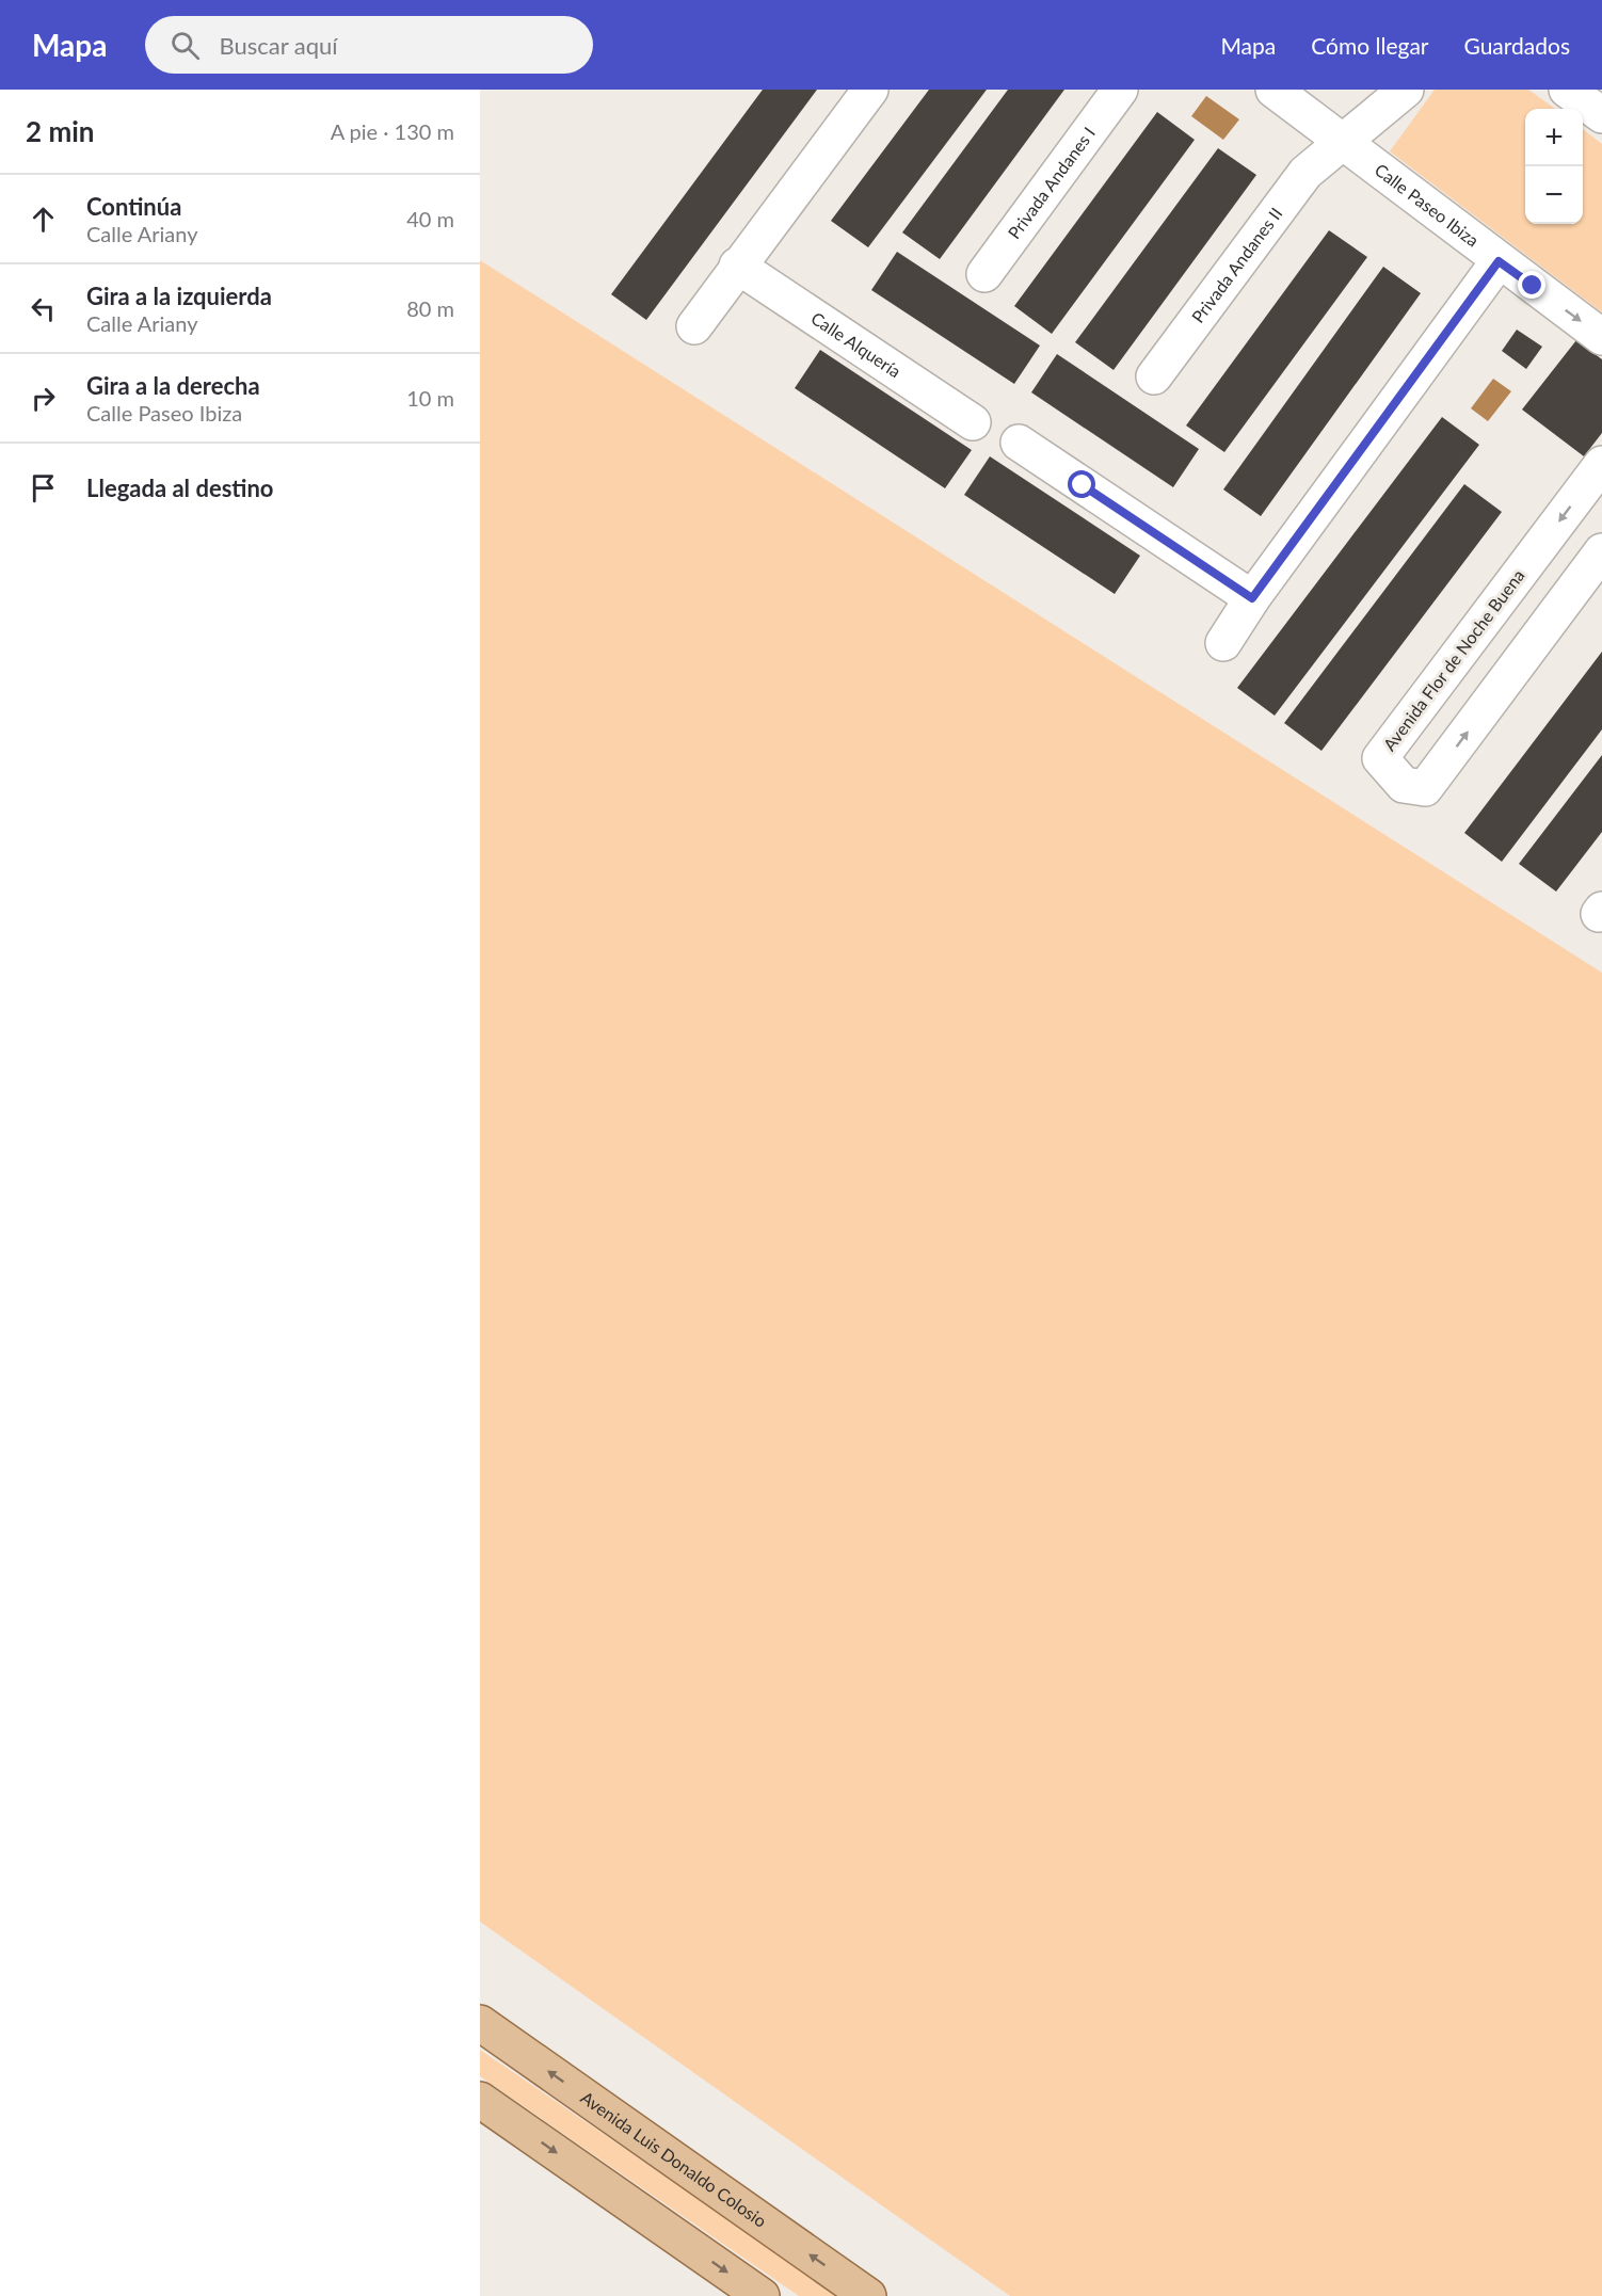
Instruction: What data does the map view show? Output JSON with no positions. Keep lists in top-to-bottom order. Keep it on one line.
{"streets":{"main road":["Avenida Luis Donaldo Colosio"],"street":["Privada Andanes I","Calle Paseo Ibiza","Privada Andanes II","Calle Alquería","Avenida Flor de Noche Buena"]},"crossings":[["Calle Paseo Ibiza","Privada Andanes II"]],"page":{"header":"Mapa","search":"Buscar aquí","nav":["Mapa","Cómo llegar","Guardados"],"heading":["2 min","A pie · 130 m"],"map_buttons":["+","−"],"list":[["Continúa","Calle Ariany","40 m"],["Gira a la izquierda","Calle Ariany","80 m"],["Gira a la derecha","Calle Paseo Ibiza","10 m"],"Llegada al destino"]}}
